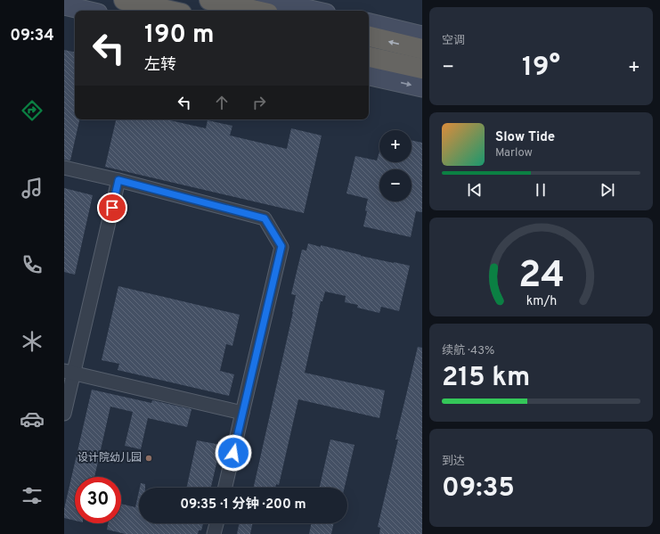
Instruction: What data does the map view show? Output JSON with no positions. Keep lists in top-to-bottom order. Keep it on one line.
{"places":["设计院幼儿园"],"page":{"tabs":"09:34","tile":["空调",["续航 · 43%","215 km"],["到达","09:35"]],"turn":["190 m","左转"],"heat":["−","19°","+"],"song":["Slow Tide","Marlow"],"map_buttons":["+","−"],"limit":"30","trip":"09:35 · 1 分钟 · 200 m","gauge":["24","km/h"]}}
